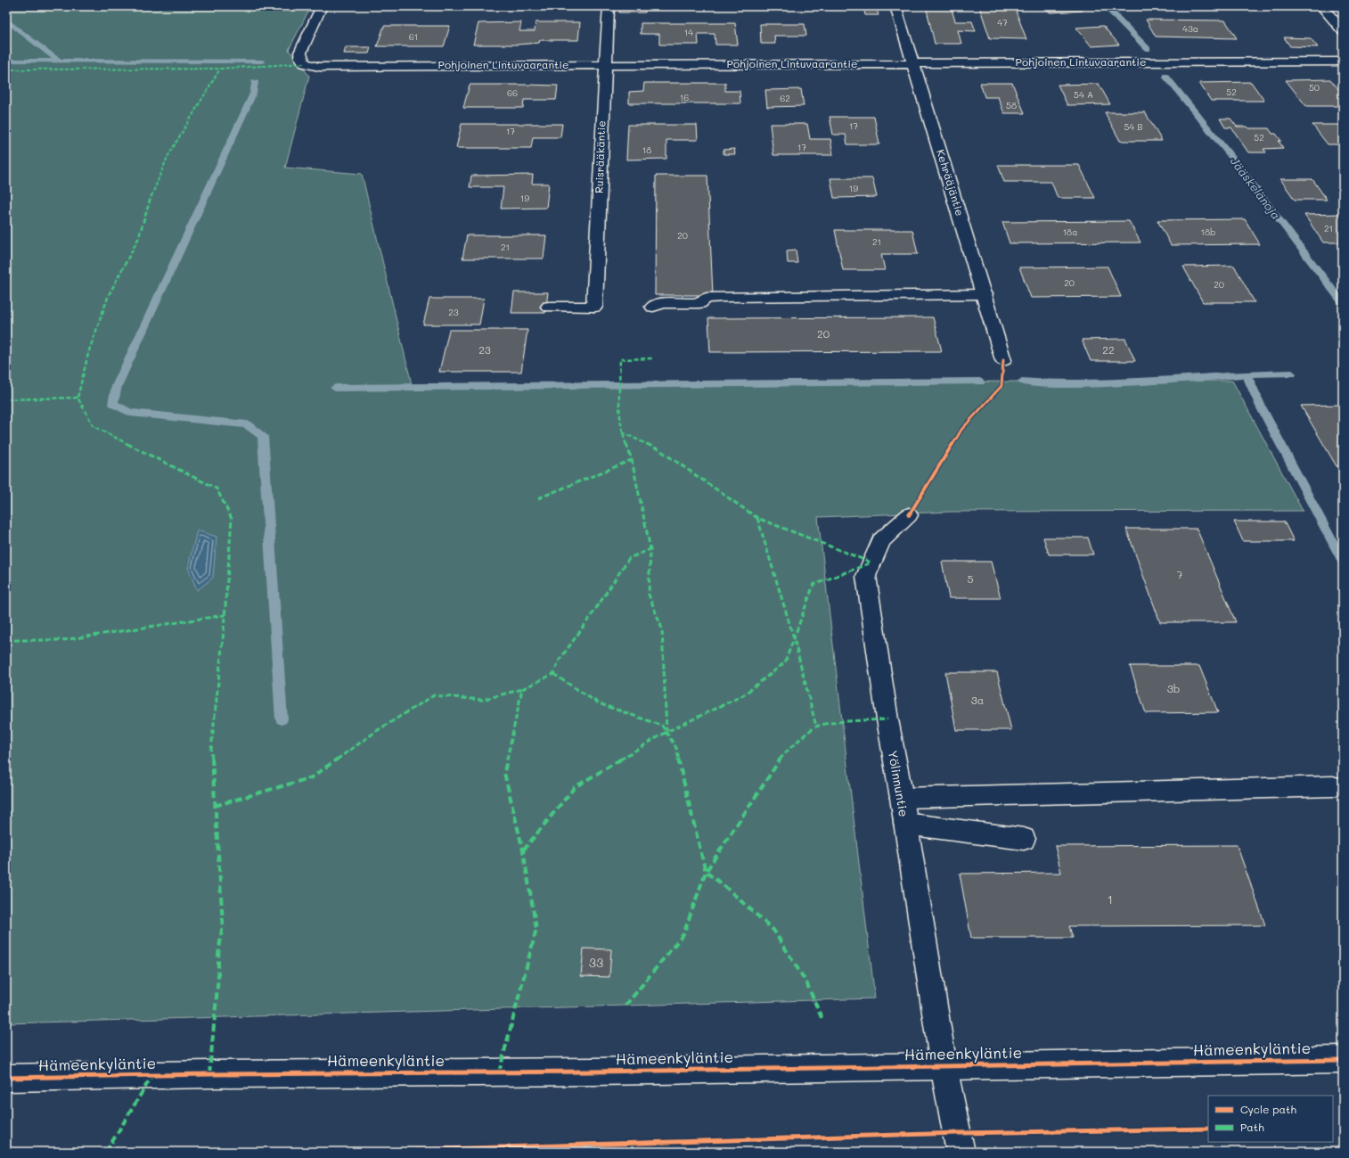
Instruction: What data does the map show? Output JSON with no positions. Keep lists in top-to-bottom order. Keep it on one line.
{"streets":{"street":["Pohjoinen Lintuvaarantie","Ruisrääkäntie","Kehrääjäntie","Yölinnuntie","Hämeenkyläntie"]},"crossings":[["Pohjoinen Lintuvaarantie","Ruisrääkäntie"],["Pohjoinen Lintuvaarantie","Kehrääjäntie"],["Yölinnuntie","Hämeenkyläntie"]],"water":["Jääskelänoja"],"house_numbers":["47","43a","14","61","50","52","66","54 A","16","62","58","17","54 B","17","52","17","18","19","19","21","18a","18b","20","21","21","20","20","23","20","23","22","7","5","3b","3a","1","33"],"legend":["Cycle path","Path"]}
